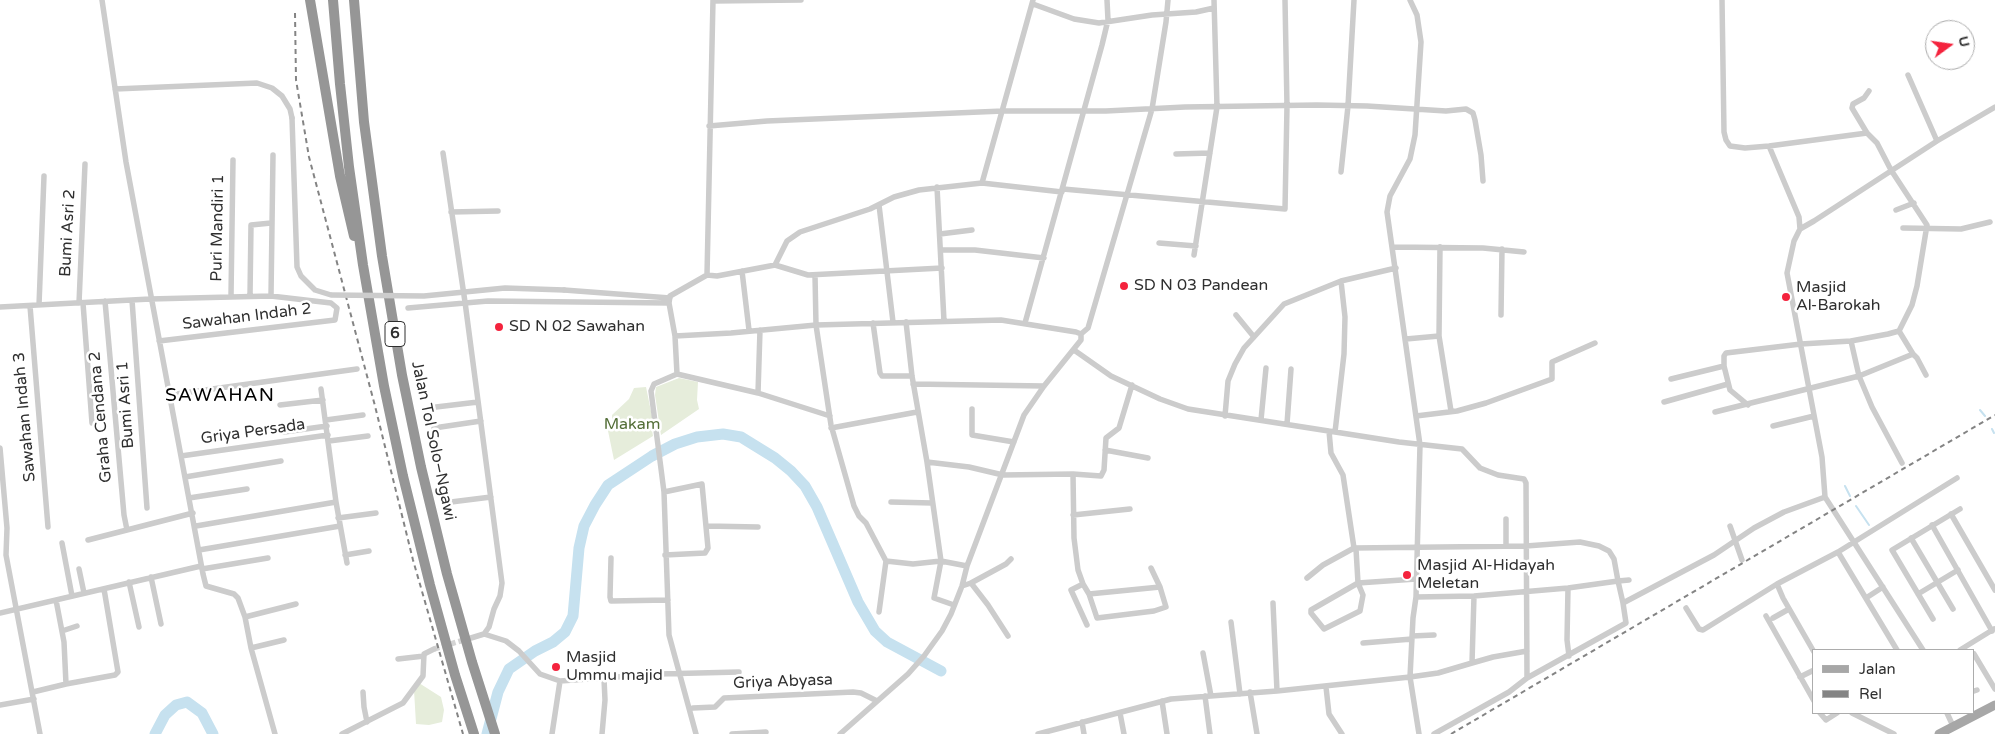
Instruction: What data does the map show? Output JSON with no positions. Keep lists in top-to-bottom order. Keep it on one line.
{"streets":{"highway":["6","Jalan Tol Solo–Ngawi"],"street":["Puri Mandiri 1","Bumi Asri 2","Sawahan Indah 2","Bumi Asri 1","Sawahan Indah 3","Graha Cendana 2","Griya Persada","Griya Abyasa"]},"districts":["SAWAHAN"],"parks":["Makam"],"places":["SD N 03 Pandean","Masjid Al-Barokah","SD N 02 Sawahan","Masjid Al-Hidayah Meletan","Masjid Ummu majid"],"legend":["Jalan","Rel"],"north":"right"}
